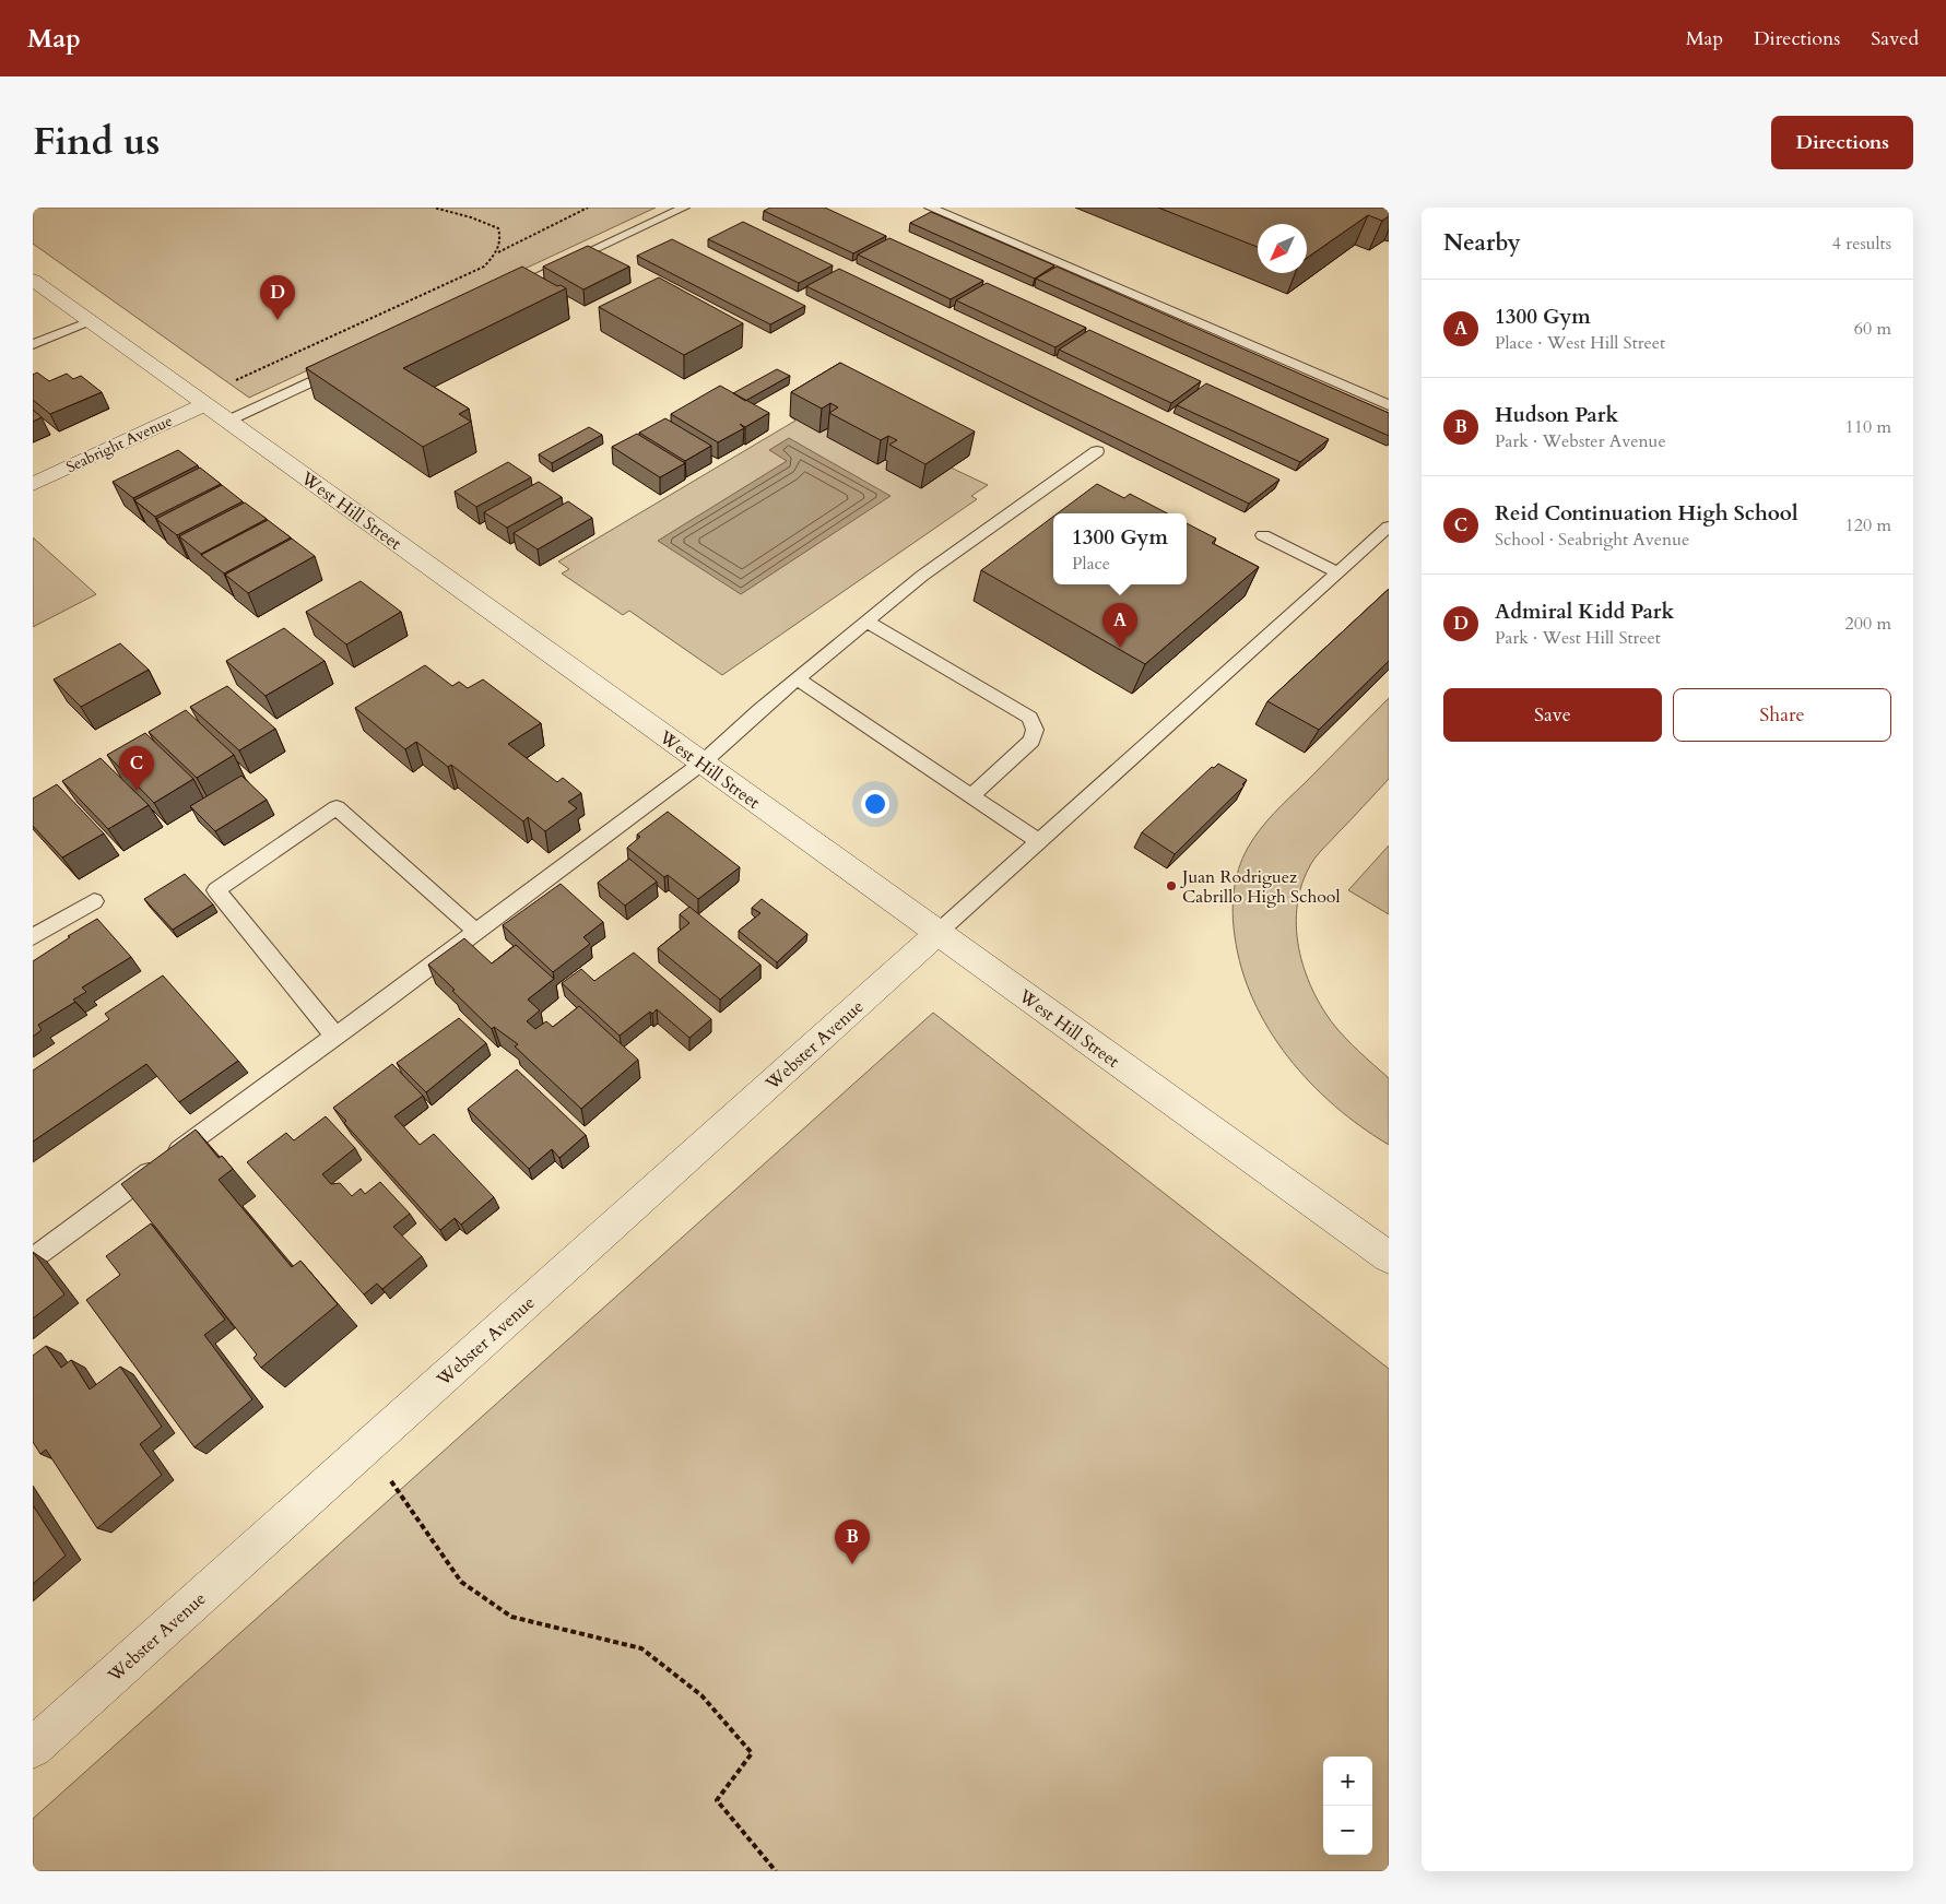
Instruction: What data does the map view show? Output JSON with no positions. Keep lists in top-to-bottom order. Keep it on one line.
{"streets":{"street":["Seabright Avenue","West Hill Street","Webster Avenue"]},"crossings":[["Seabright Avenue","West Hill Street"],["West Hill Street","Webster Avenue"]],"places":["Juan Rodriguez Cabrillo High School"],"north":"bottom left","page":{"header":"Map","nav":["Map","Directions","Saved"],"title":"Find us","buttons":["Directions",["Save","Share"]],"heading":["Nearby","4 results"],"pins":["D","A","C","B"],"list":[{"mark":"A","name":"1300 Gym","note":"Place · West Hill Street","value":"60 m"},{"mark":"B","name":"Hudson Park","note":"Park · Webster Avenue","value":"110 m"},{"mark":"C","name":"Reid Continuation High School","note":"School · Seabright Avenue","value":"120 m"},{"mark":"D","name":"Admiral Kidd Park","note":"Park · West Hill Street","value":"200 m"}],"popup":["1300 Gym","Place"],"map_buttons":["+","−"]}}
